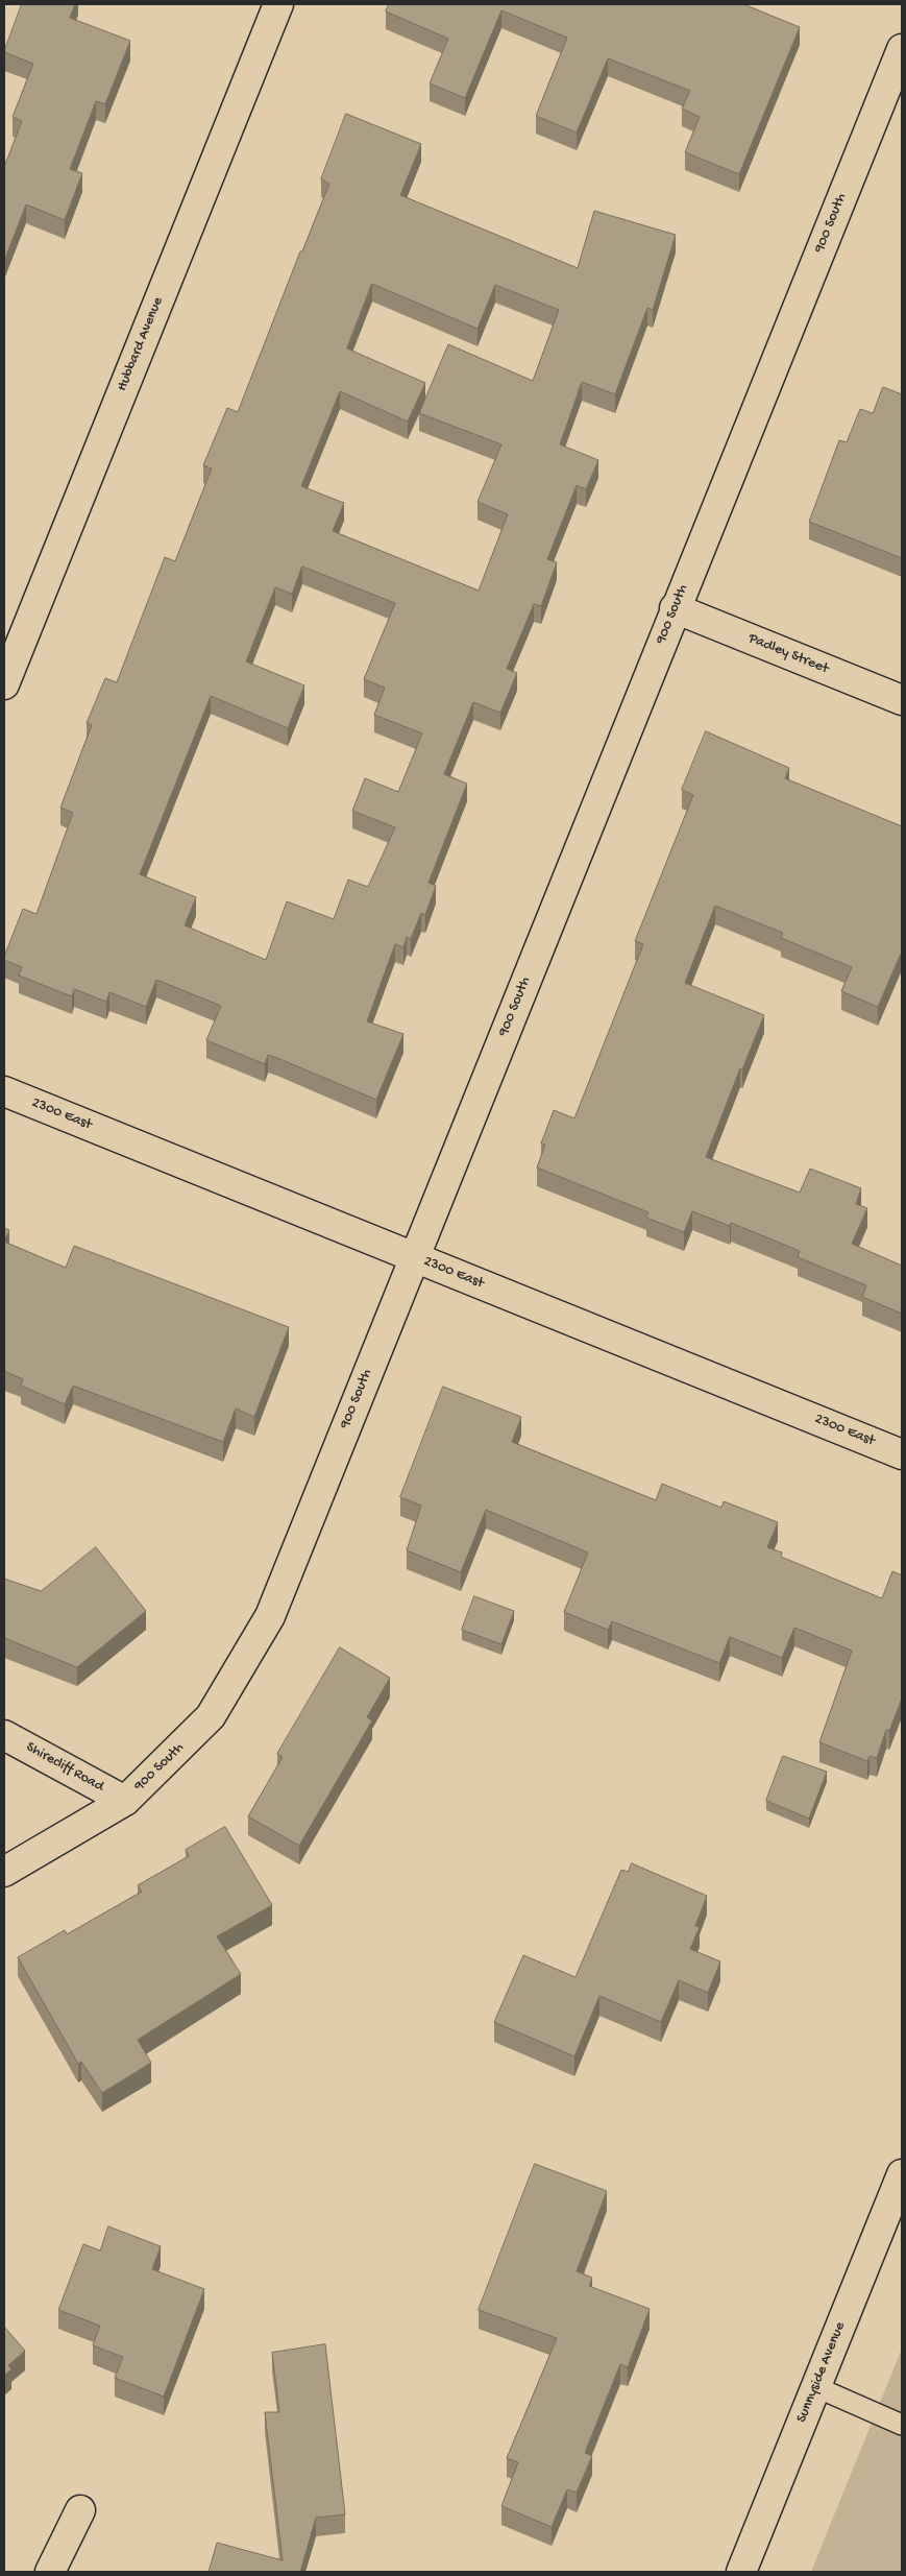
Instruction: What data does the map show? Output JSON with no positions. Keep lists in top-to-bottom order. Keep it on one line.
{"streets":{"street":["900 South","Hubbard Avenue","Padley Street","2300 East","Shirecliff Road","Sunnyside Avenue"]},"crossings":[["900 South","Padley Street"],["900 South","2300 East"],["900 South","Shirecliff Road"]]}
